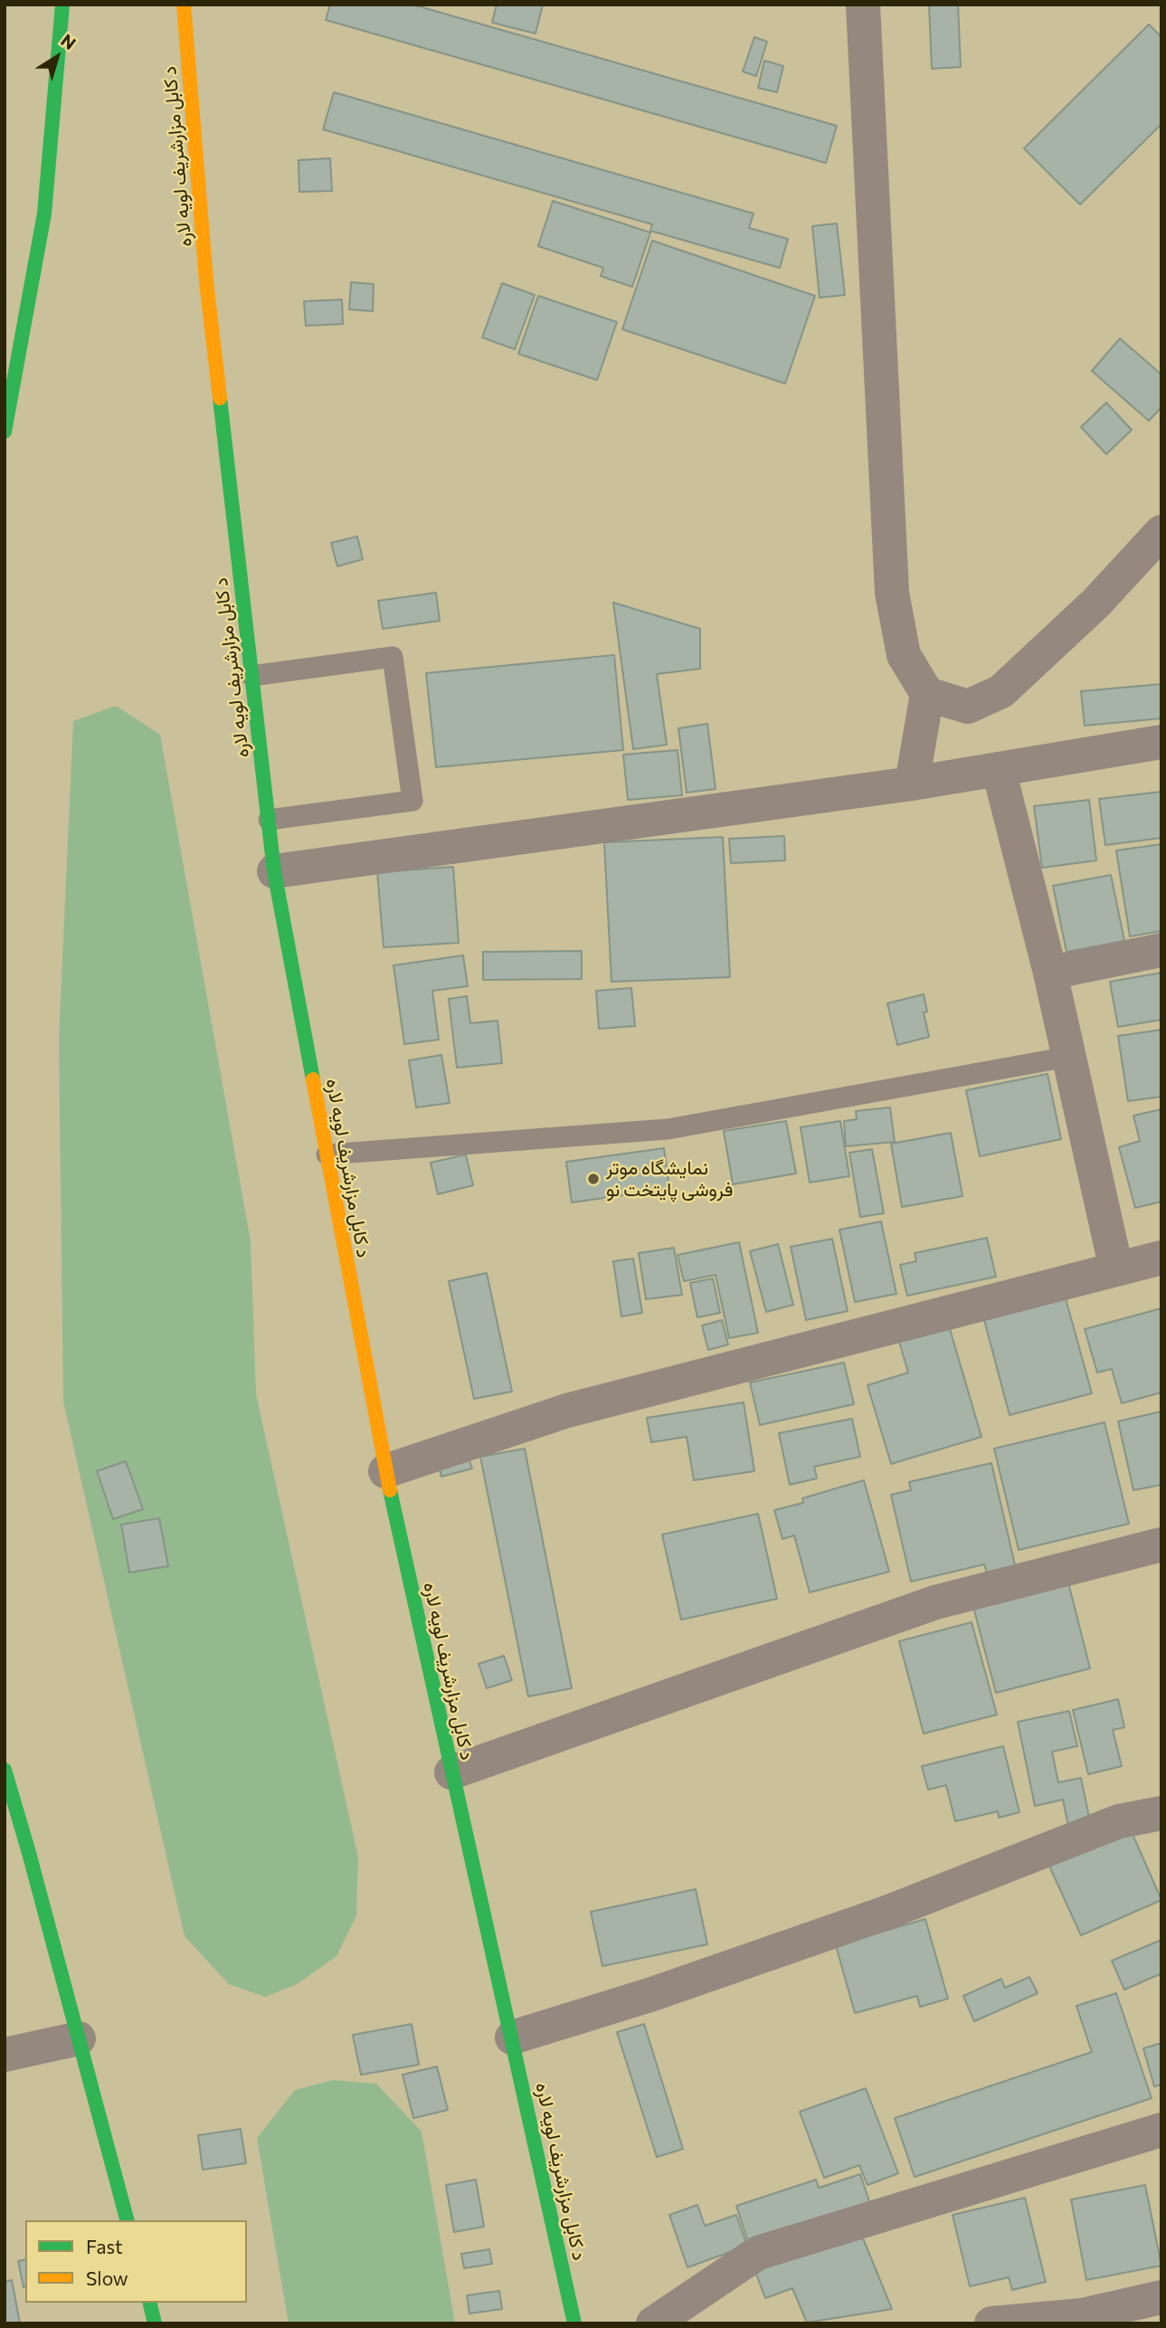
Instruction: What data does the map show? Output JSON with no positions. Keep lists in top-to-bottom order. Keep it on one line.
{"streets":{"highway":["د کابل مزارشریف لویه لاره"]},"places":["نمایشگاه موتر فروشی پایتخت نو"],"legend":["Fast","Slow"],"north":"top right"}
